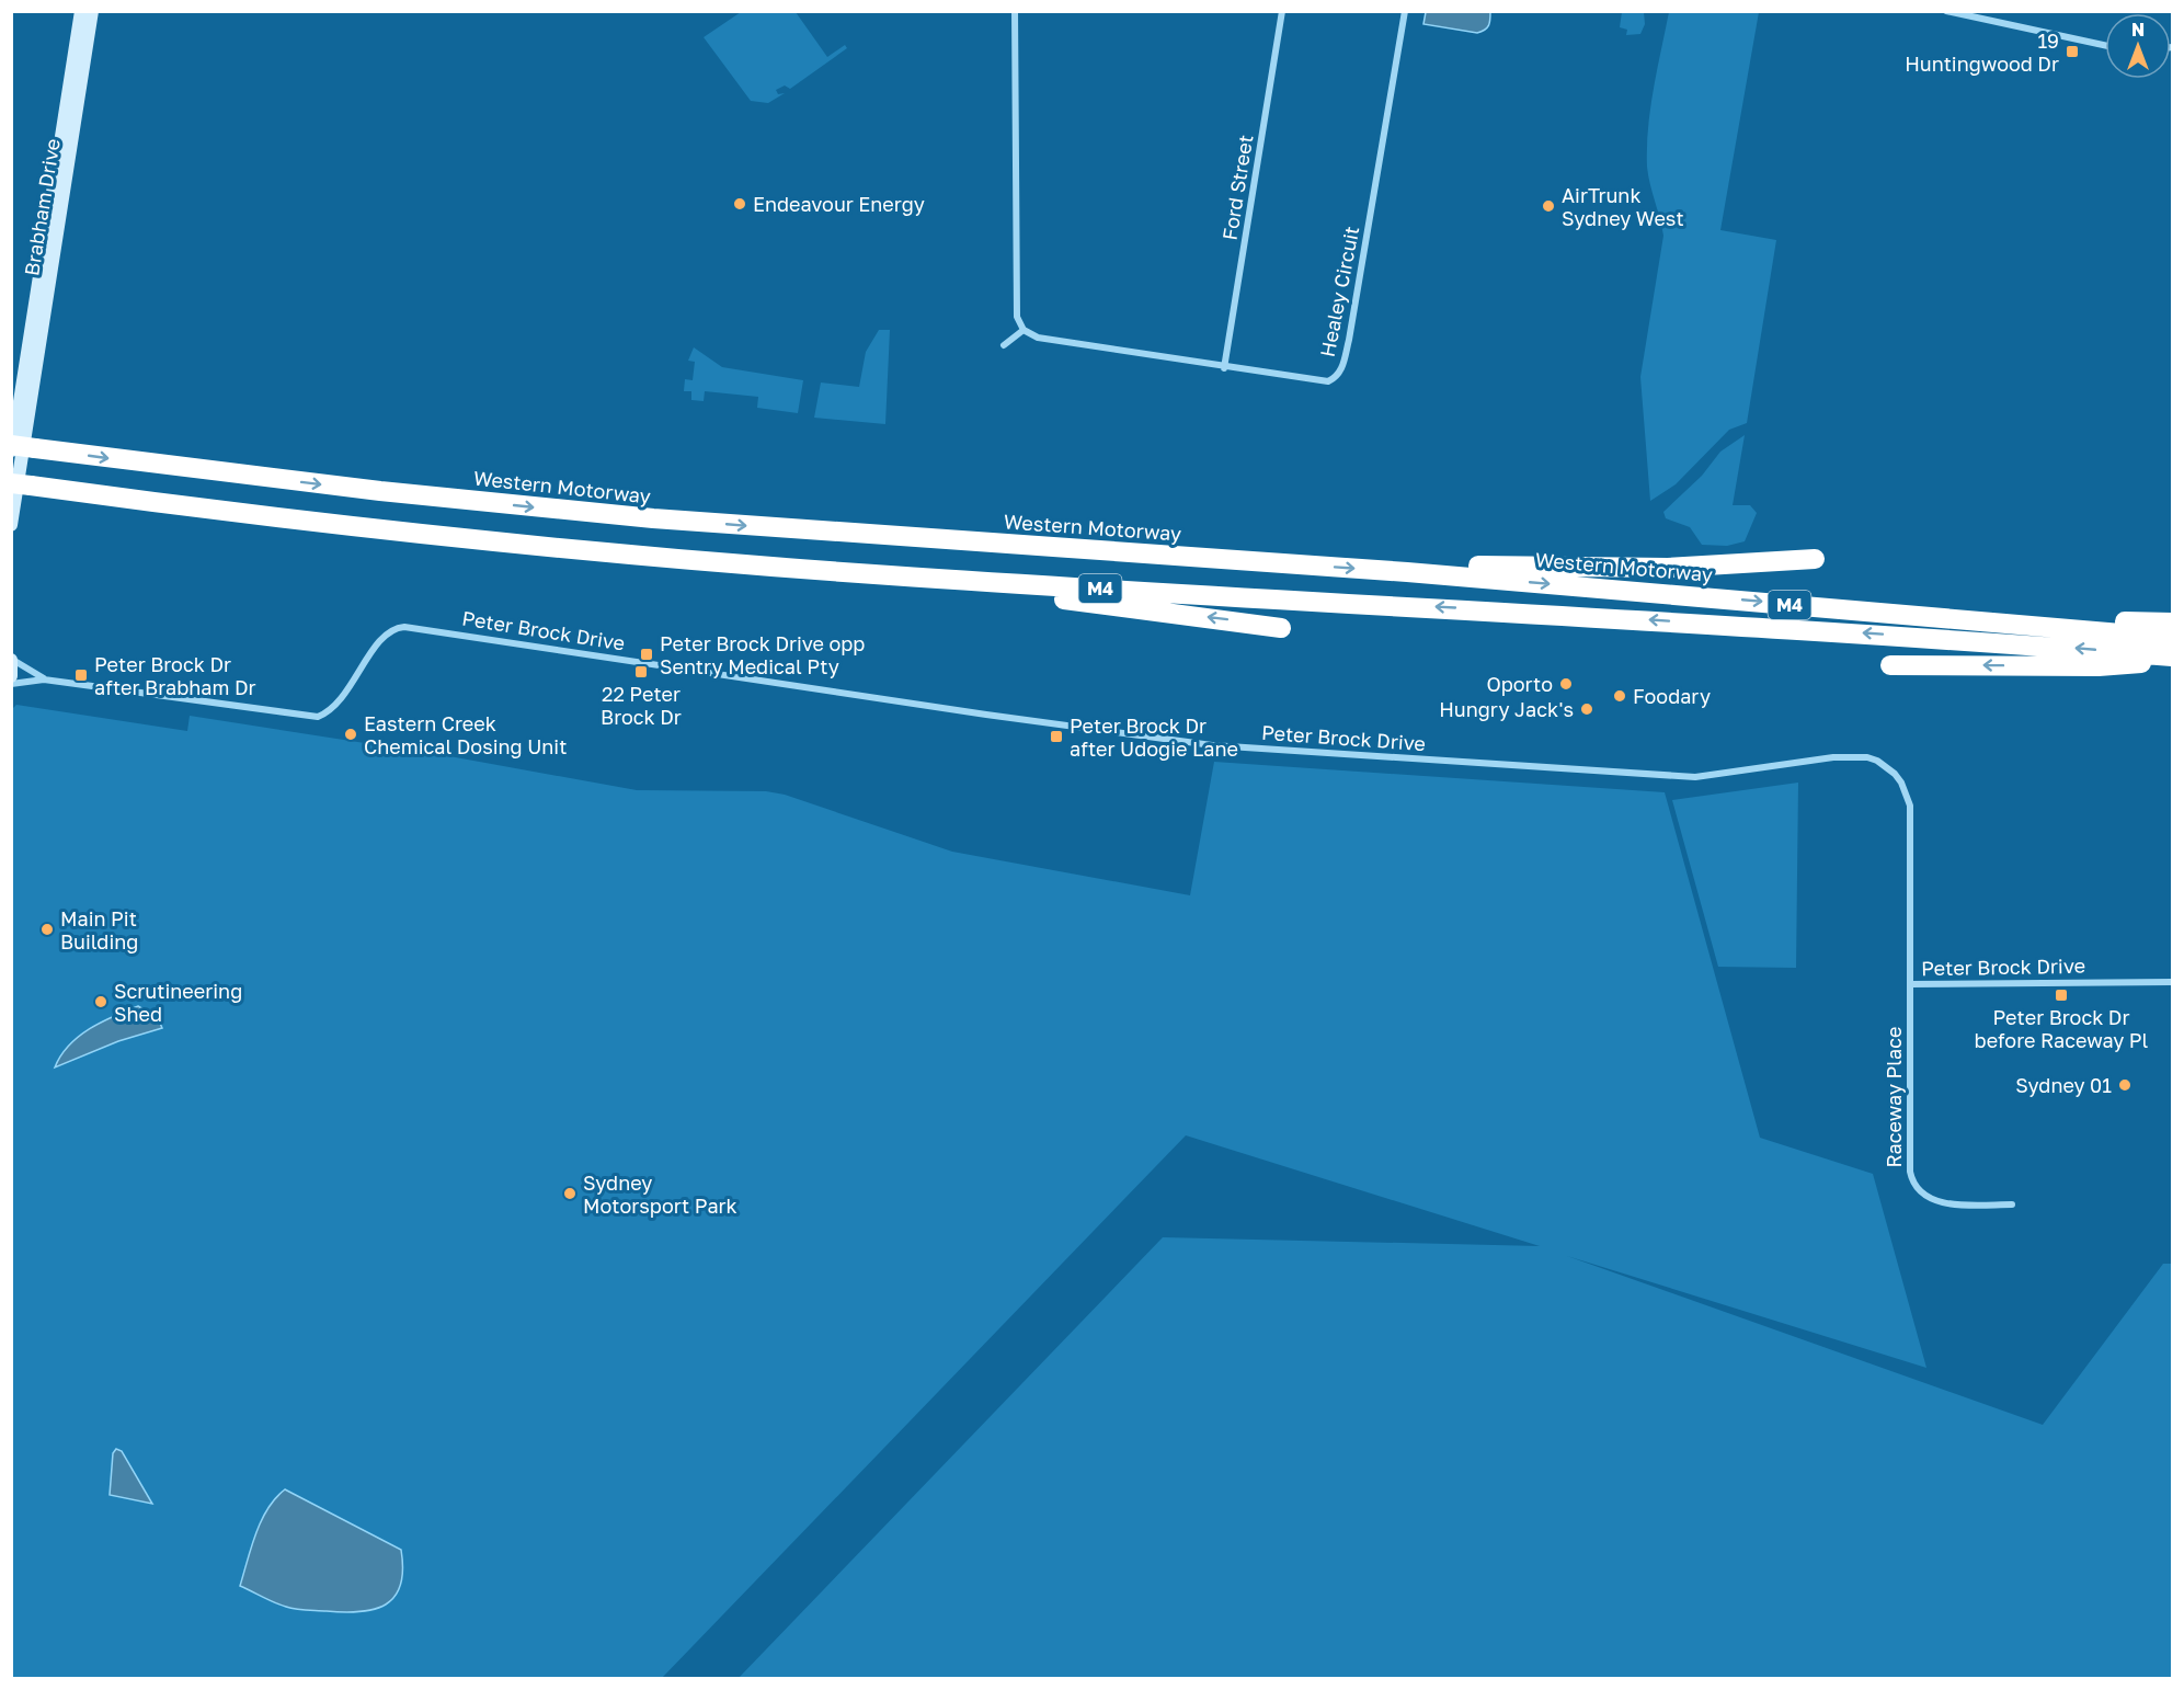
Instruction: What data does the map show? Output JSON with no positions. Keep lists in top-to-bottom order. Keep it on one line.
{"streets":{"highway":["Western Motorway","M4"],"main road":["Brabham Drive"],"street":["Ford Street","Healey Circuit","Peter Brock Drive","Raceway Place"]},"crossings":[["Ford Street","Healey Circuit"],["Peter Brock Drive","Raceway Place"]],"places":{"transit":["19 Huntingwood Dr","Peter Brock Drive opp Sentry Medical Pty","22 Peter Brock Dr","Peter Brock Dr after Brabham Dr","Peter Brock Dr after Udogie Lane","Peter Brock Dr before Raceway Pl"],"other":["Endeavour Energy","AirTrunk Sydney West","Oporto","Foodary","Hungry Jack's","Eastern Creek Chemical Dosing Unit","Main Pit Building","Scrutineering Shed","Sydney 01","Sydney Motorsport Park"]},"north":"top"}
